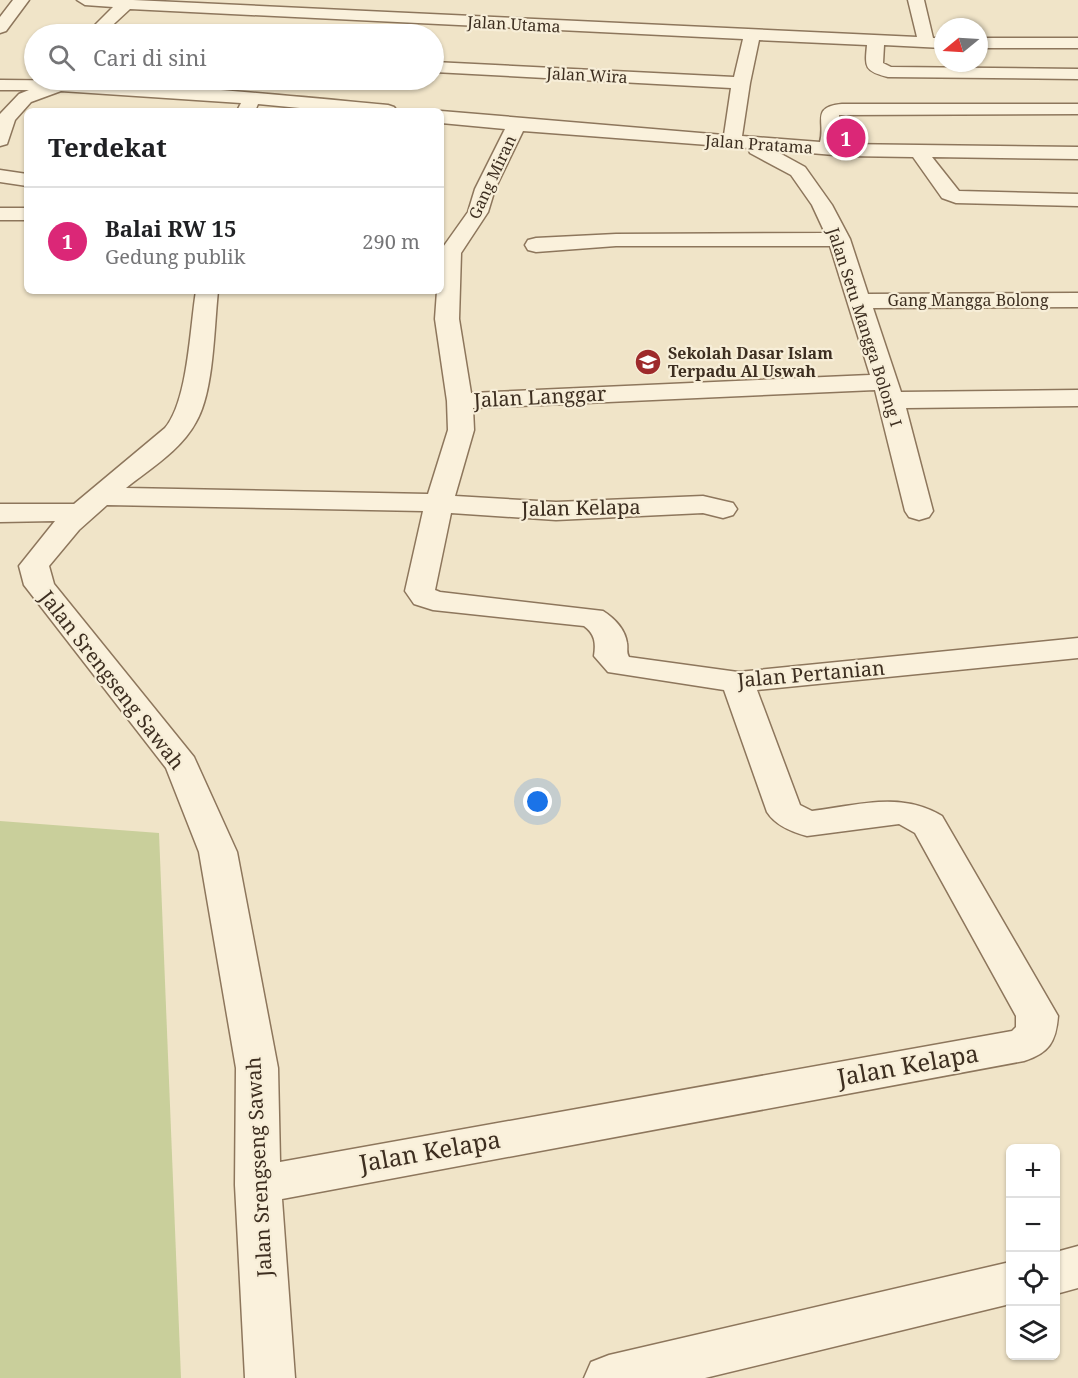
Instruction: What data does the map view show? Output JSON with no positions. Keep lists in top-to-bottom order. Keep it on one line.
{"streets":{"street":["Jalan Utama","Jalan Wira","Jalan Pratama","Gang Miran","Gang Mangga Bolong","Jalan Setu Mangga Bolong I","Jalan Langgar","Jalan Kelapa","Jalan Pertanian","Jalan Srengseng Sawah"]},"crossings":[["Jalan Pratama","Gang Miran"],["Jalan Pratama","Jalan Setu Mangga Bolong I"],["Gang Miran","Jalan Langgar"],["Gang Mangga Bolong","Jalan Setu Mangga Bolong I"],["Jalan Setu Mangga Bolong I","Jalan Langgar"],["Jalan Langgar","Jalan Kelapa"],["Jalan Langgar","Jalan Pertanian"],["Jalan Kelapa","Jalan Pertanian"],["Jalan Kelapa","Jalan Srengseng Sawah"]],"places":{"school or university":["Sekolah Dasar Islam Terpadu Al Uswah"]},"north":"left","page":{"search":"Cari di sini","heading":"Terdekat","pins":"1","list":[{"mark":"1","name":"Balai RW 15","note":"Gedung publik","value":"290 m"}],"map_buttons":["+","−"]}}
